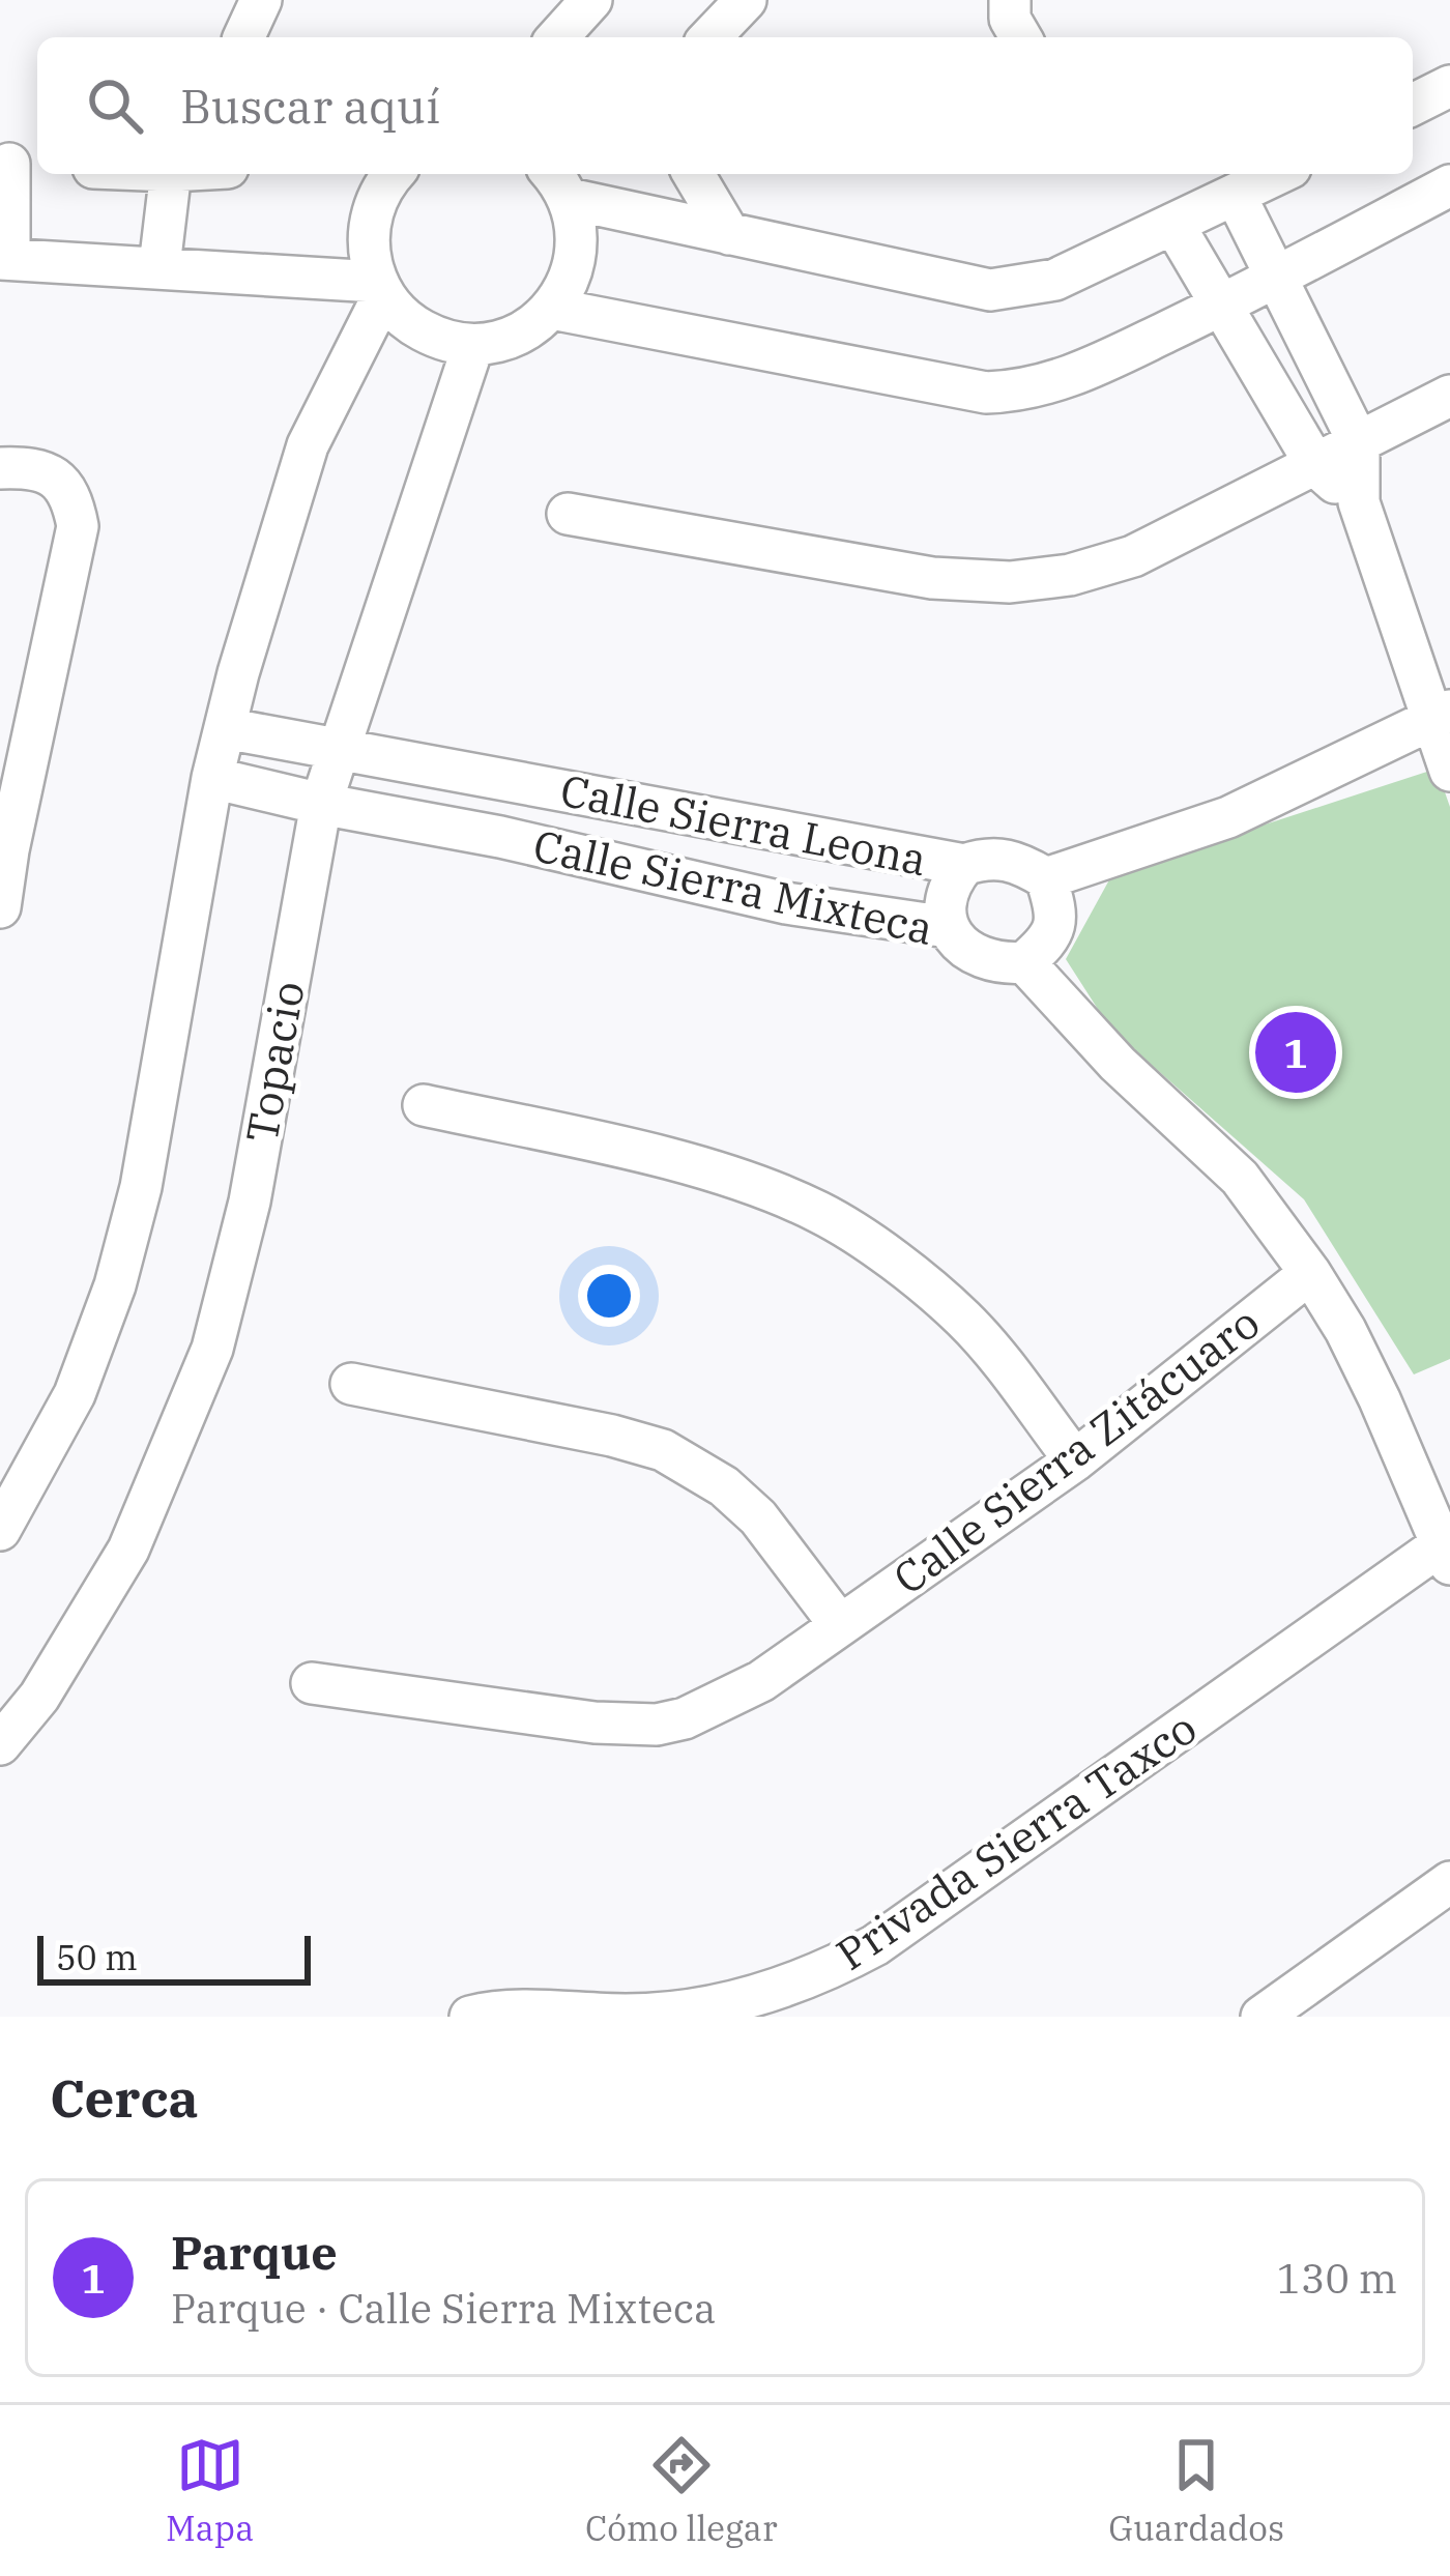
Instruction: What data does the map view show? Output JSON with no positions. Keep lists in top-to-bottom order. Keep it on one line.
{"streets":{"street":["Calle Sierra Leona","Calle Sierra Mixteca","Topacio","Calle Sierra Zitácuaro","Privada Sierra Taxco"]},"crossings":[["Calle Sierra Leona","Calle Sierra Mixteca"],["Calle Sierra Leona","Topacio"],["Calle Sierra Mixteca","Topacio"]],"scale_bar":"50 m","page":{"search":"Buscar aquí","pins":"1","scale":"50 m","heading":"Cerca","list":[{"mark":"1","name":"Parque","note":"Parque · Calle Sierra Mixteca","value":"130 m"}],"nav":["Mapa","Cómo llegar","Guardados"]}}
